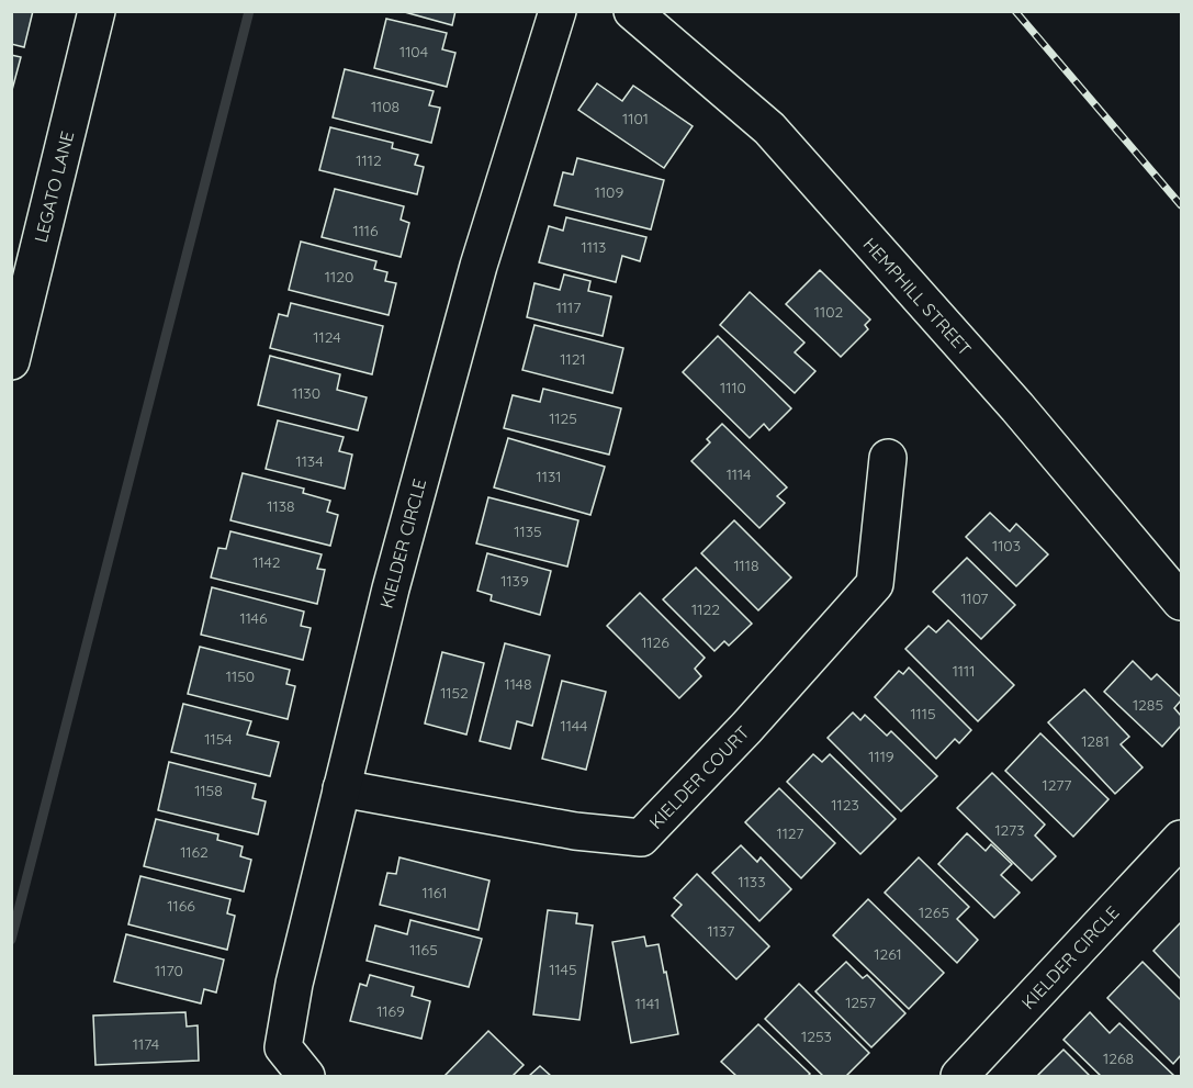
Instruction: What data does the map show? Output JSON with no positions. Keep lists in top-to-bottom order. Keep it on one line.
{"streets":{"street":["LEGATO LANE","HEMPHILL STREET","KIELDER CIRCLE","KIELDER COURT"]},"crossings":[["KIELDER CIRCLE","KIELDER COURT"]],"house_numbers":["1104","1108","1101","1112","1109","1116","1113","1120","1117","1102","1124","1121","1110","1130","1125","1134","1114","1131","1138","1135","1103","1142","1118","1139","1107","1122","1146","1126","1111","1150","1148","1152","1285","1115","1144","1154","1281","1119","1277","1158","1123","1273","1127","1162","1133","1161","1166","1265","1137","1165","1261","1145","1170","1257","1141","1169","1253","1174","1268"]}
